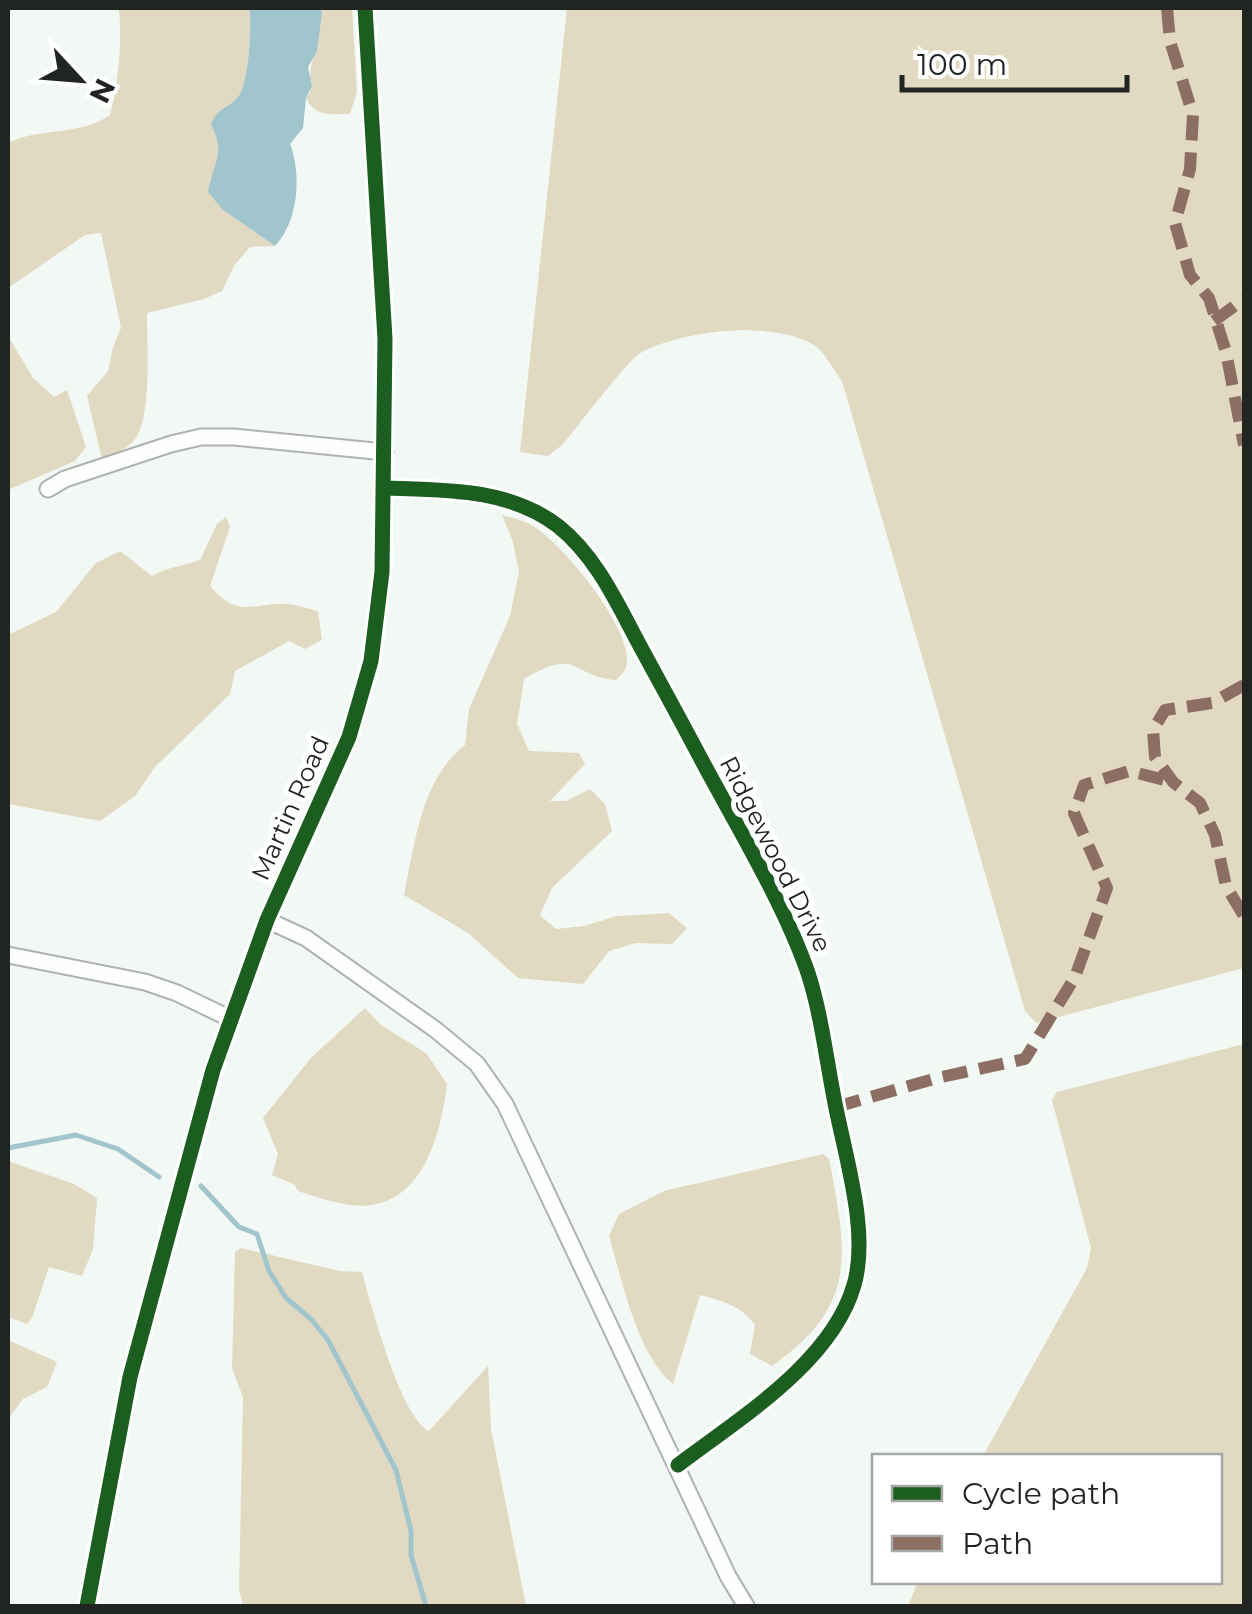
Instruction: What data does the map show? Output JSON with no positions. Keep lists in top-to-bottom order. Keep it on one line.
{"streets":{"street":["Martin Road","Ridgewood Drive"]},"crossings":[["Martin Road","Ridgewood Drive"]],"legend":["Cycle path","Path"],"scale_bar":"100 m","north":"bottom right"}
